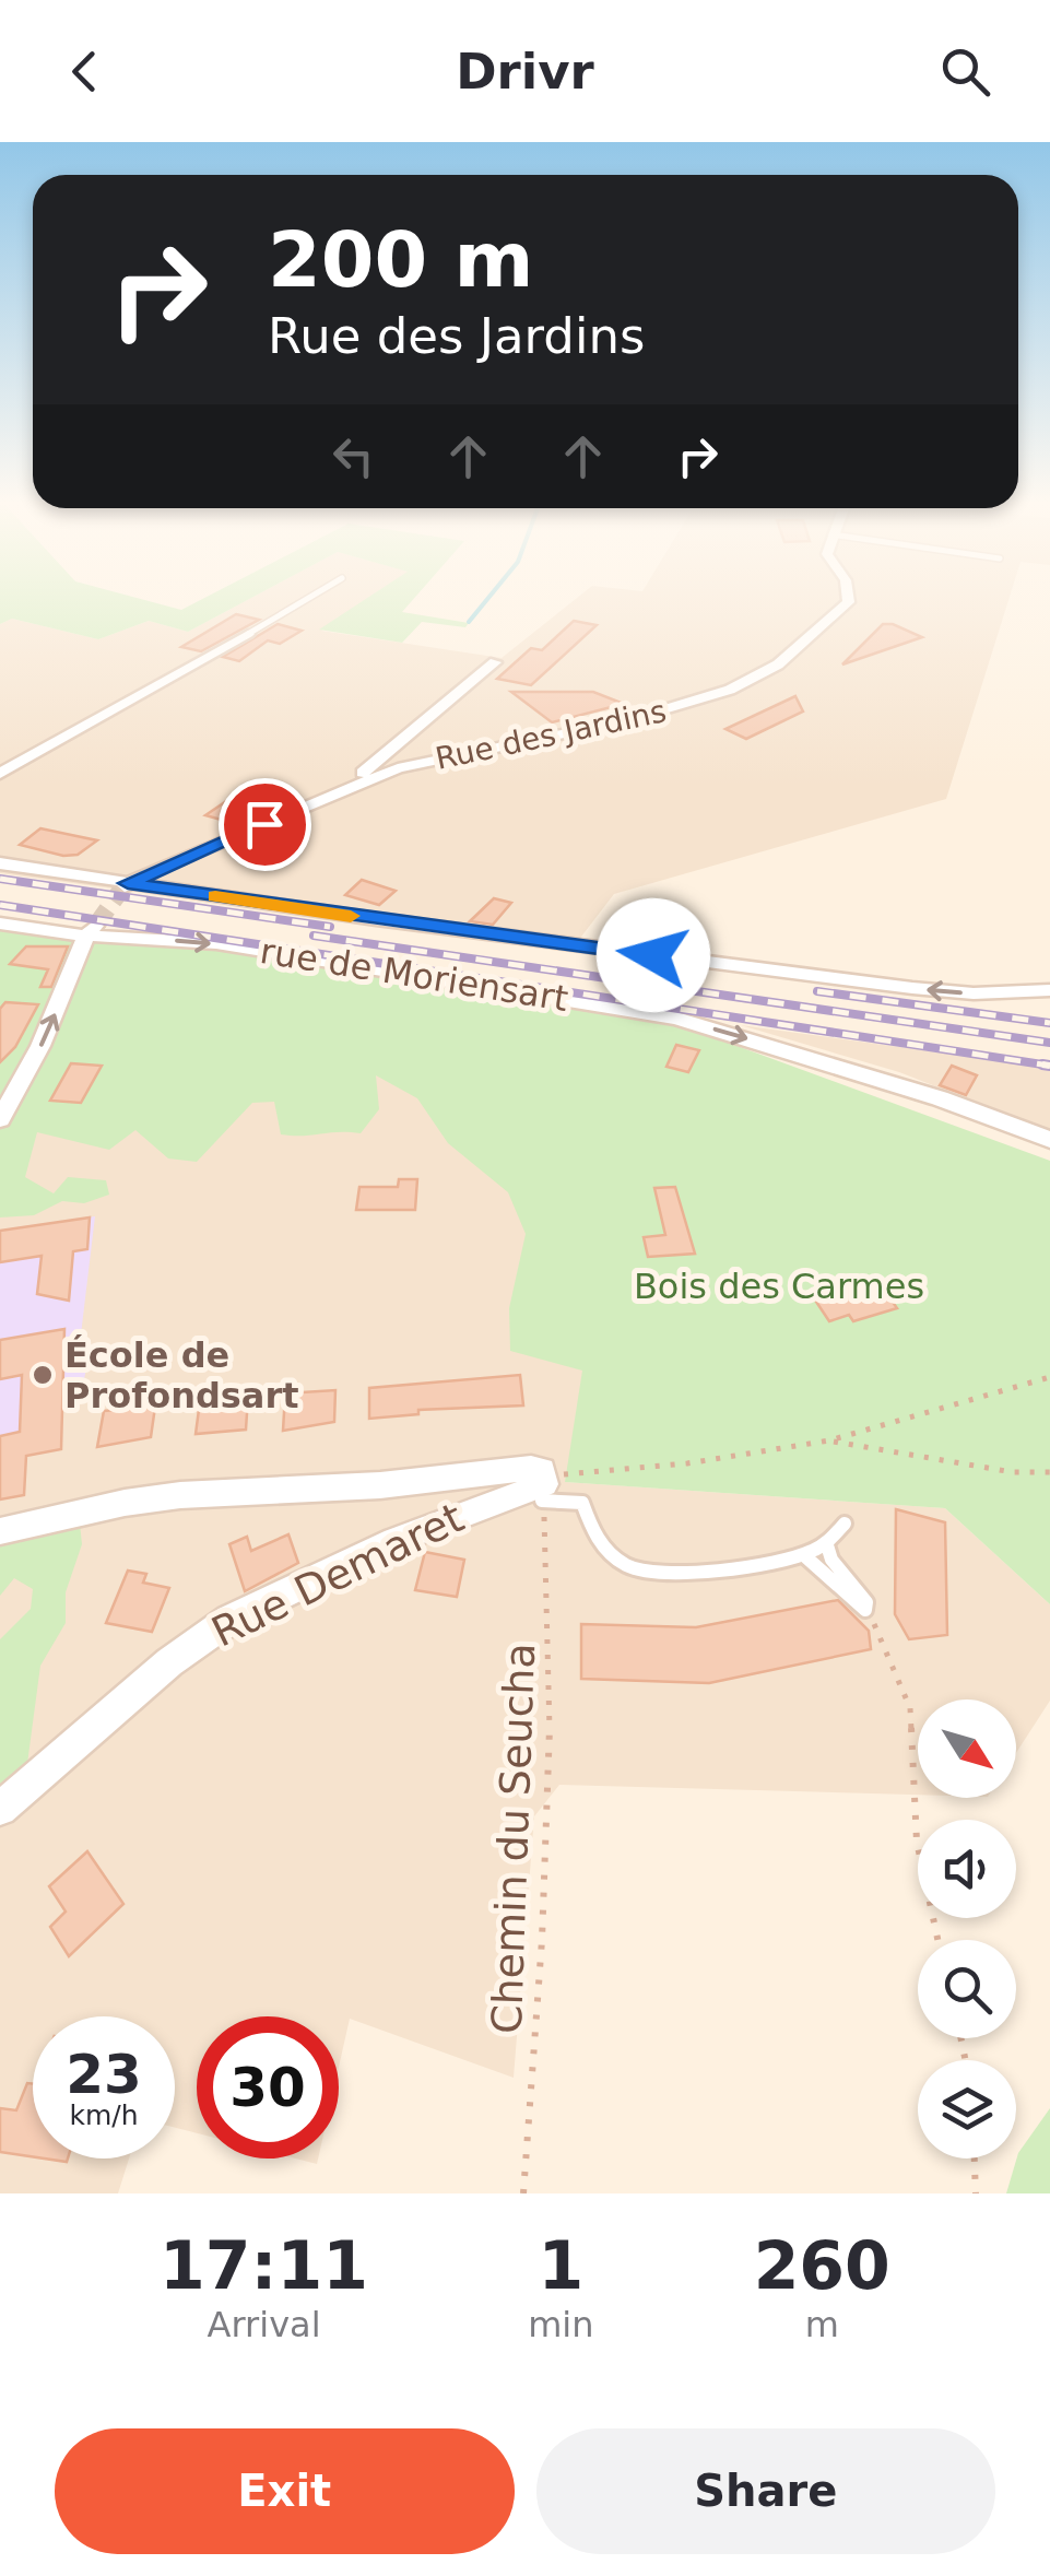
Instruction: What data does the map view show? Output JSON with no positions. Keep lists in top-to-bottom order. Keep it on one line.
{"streets":{"street":["Rue des Jardins","rue de Moriensart","Rue Demaret"],"path":["Chemin du Seucha"]},"crossings":[["Rue Demaret","Chemin du Seucha"]],"parks":["Bois des Carmes"],"places":["École de Profondsart"],"north":"bottom right","page":{"header":"Drivr","turn":["200 m","Rue des Jardins"],"speed":"23 km/h","limit":"30","eta":["17:11","Arrival","1","min","260","m"],"buttons":["Exit","Share"]}}
